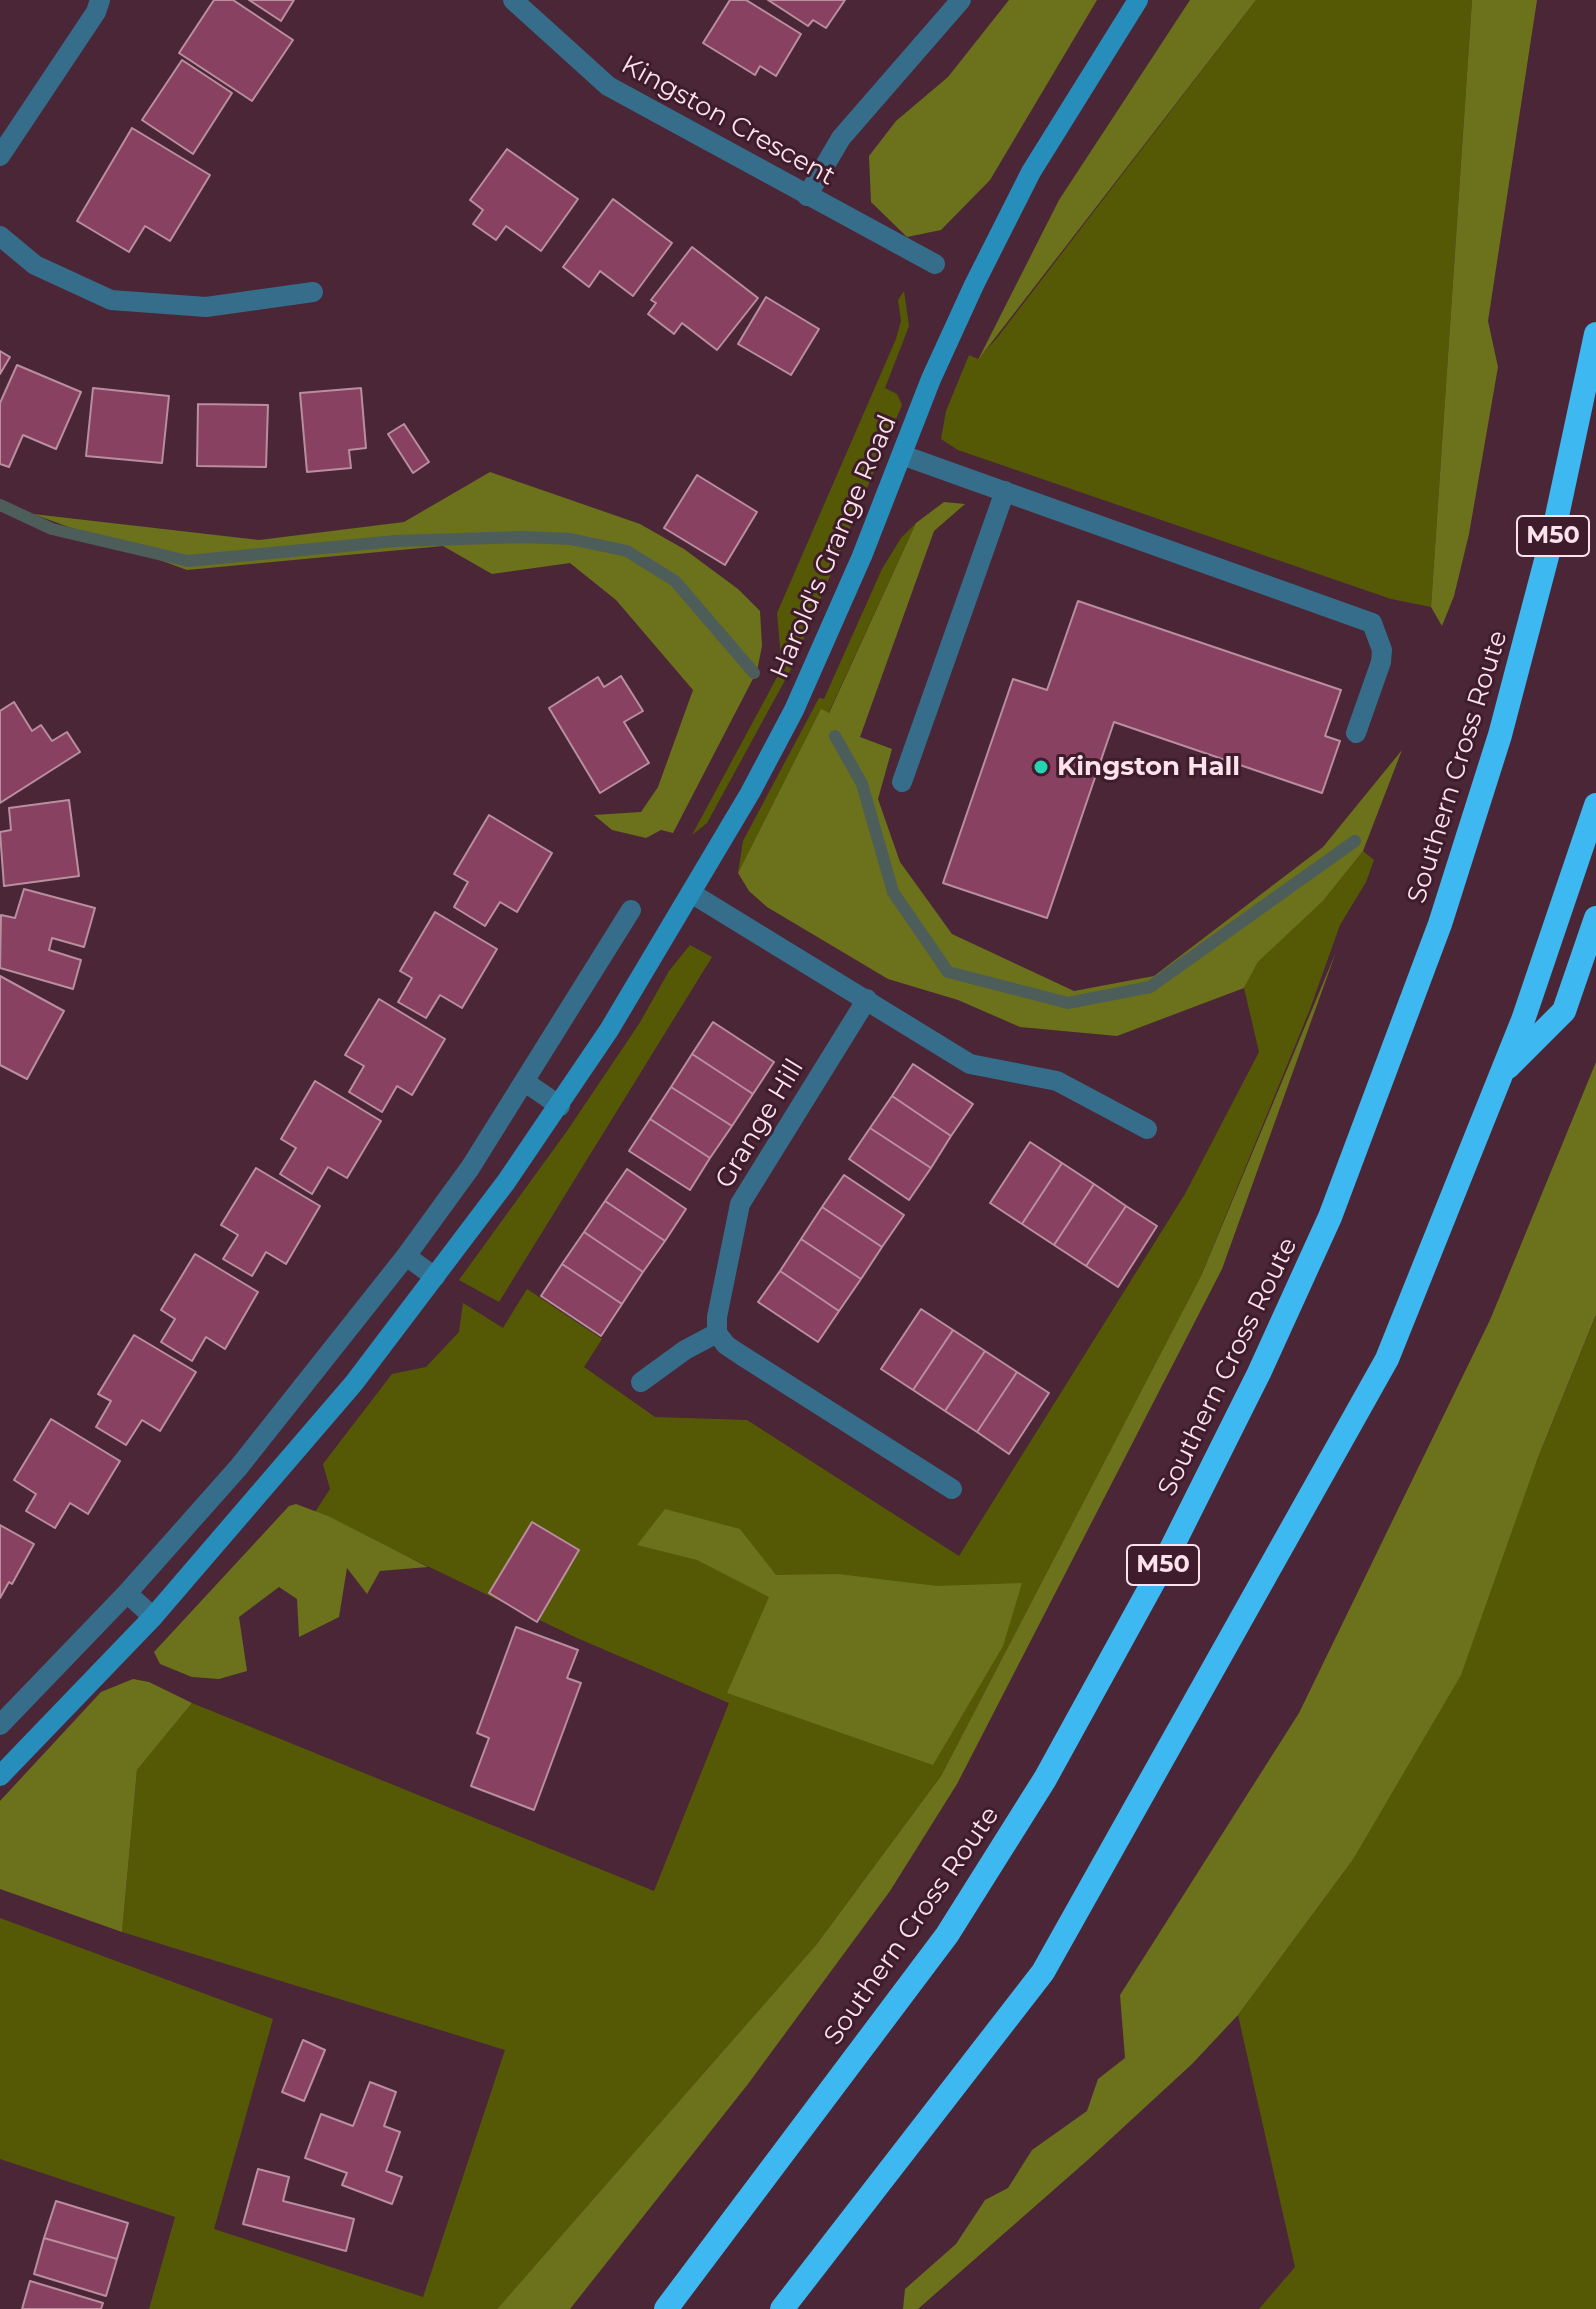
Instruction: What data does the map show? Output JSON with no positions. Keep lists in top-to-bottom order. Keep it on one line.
{"streets":{"highway":["M50","Southern Cross Route"],"street":["Kingston Crescent","Harold's Grange Road","Grange Hill"]},"places":["Kingston Hall"]}
